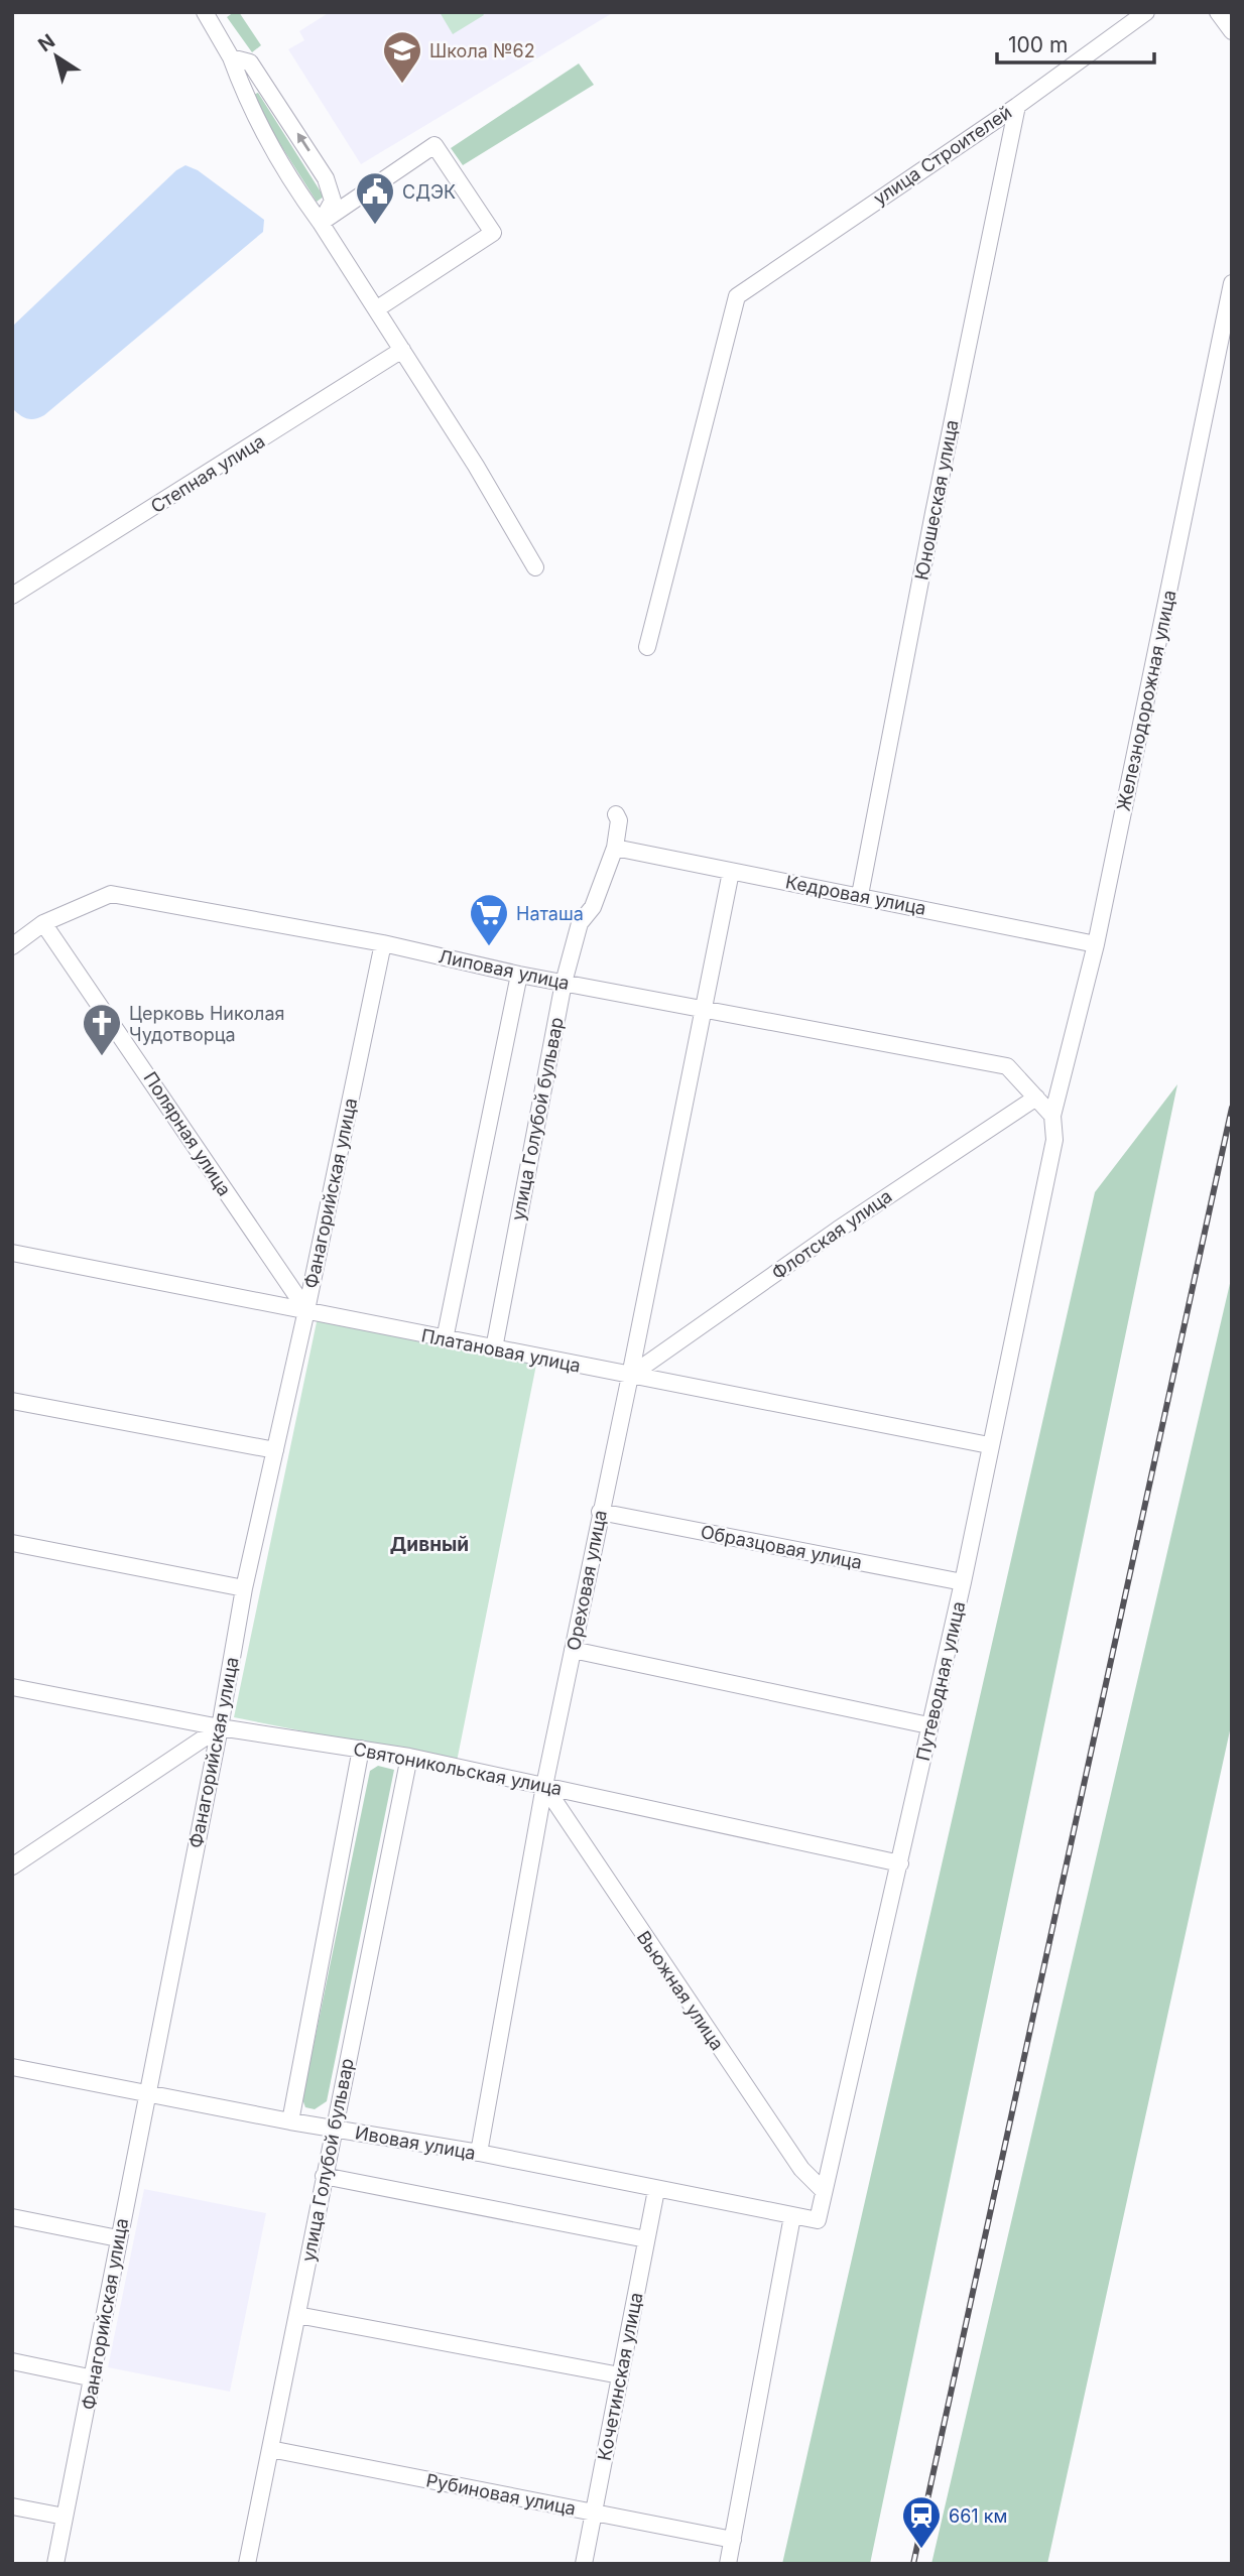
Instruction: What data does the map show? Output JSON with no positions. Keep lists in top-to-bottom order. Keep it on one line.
{"streets":{"street":["улица Строителей","Степная улица","Юношеская улица","Железнодорожная улица","Кедровая улица","Липовая улица","улица Голубой бульвар","Полярная улица","Фанагорийская улица","Флотская улица","Платановая улица","Образцовая улица","Ореховая улица","Путеводная улица","Святоникольская улица","Вьюжная улица","Ивовая улица","Кочетинская улица","Рубиновая улица"]},"crossings":[["улица Строителей","Юношеская улица"],["Юношеская улица","Кедровая улица"],["Железнодорожная улица","Кедровая улица"],["Железнодорожная улица","Путеводная улица"],["Кедровая улица","улица Голубой бульвар"],["Кедровая улица","Ореховая улица"],["Липовая улица","улица Голубой бульвар"],["Липовая улица","Полярная улица"],["Липовая улица","Фанагорийская улица"],["Липовая улица","Флотская улица"],["Липовая улица","Ореховая улица"],["улица Голубой бульвар","Платановая улица"],["улица Голубой бульвар","Святоникольская улица"],["улица Голубой бульвар","Ивовая улица"],["улица Голубой бульвар","Рубиновая улица"],["Полярная улица","Фанагорийская улица"],["Полярная улица","Платановая улица"],["Фанагорийская улица","Платановая улица"],["Фанагорийская улица","Святоникольская улица"],["Фанагорийская улица","Ивовая улица"],["Флотская улица","Платановая улица"],["Флотская улица","Ореховая улица"],["Платановая улица","Ореховая улица"],["Платановая улица","Путеводная улица"],["Образцовая улица","Ореховая улица"],["Образцовая улица","Путеводная улица"],["Ореховая улица","Святоникольская улица"],["Ореховая улица","Вьюжная улица"],["Ореховая улица","Ивовая улица"],["Путеводная улица","Святоникольская улица"],["Путеводная улица","Вьюжная улица"],["Путеводная улица","Ивовая улица"],["Святоникольская улица","Вьюжная улица"],["Ивовая улица","Кочетинская улица"],["Кочетинская улица","Рубиновая улица"]],"districts":["Дивный"],"places":{"school or university":["Школа №62"],"public building":["СДЭК"],"supermarket":["Наташа"],"church":["Церковь Николая Чудотворца"],"station":["661 км"]},"scale_bar":"100 m","north":"top left"}
